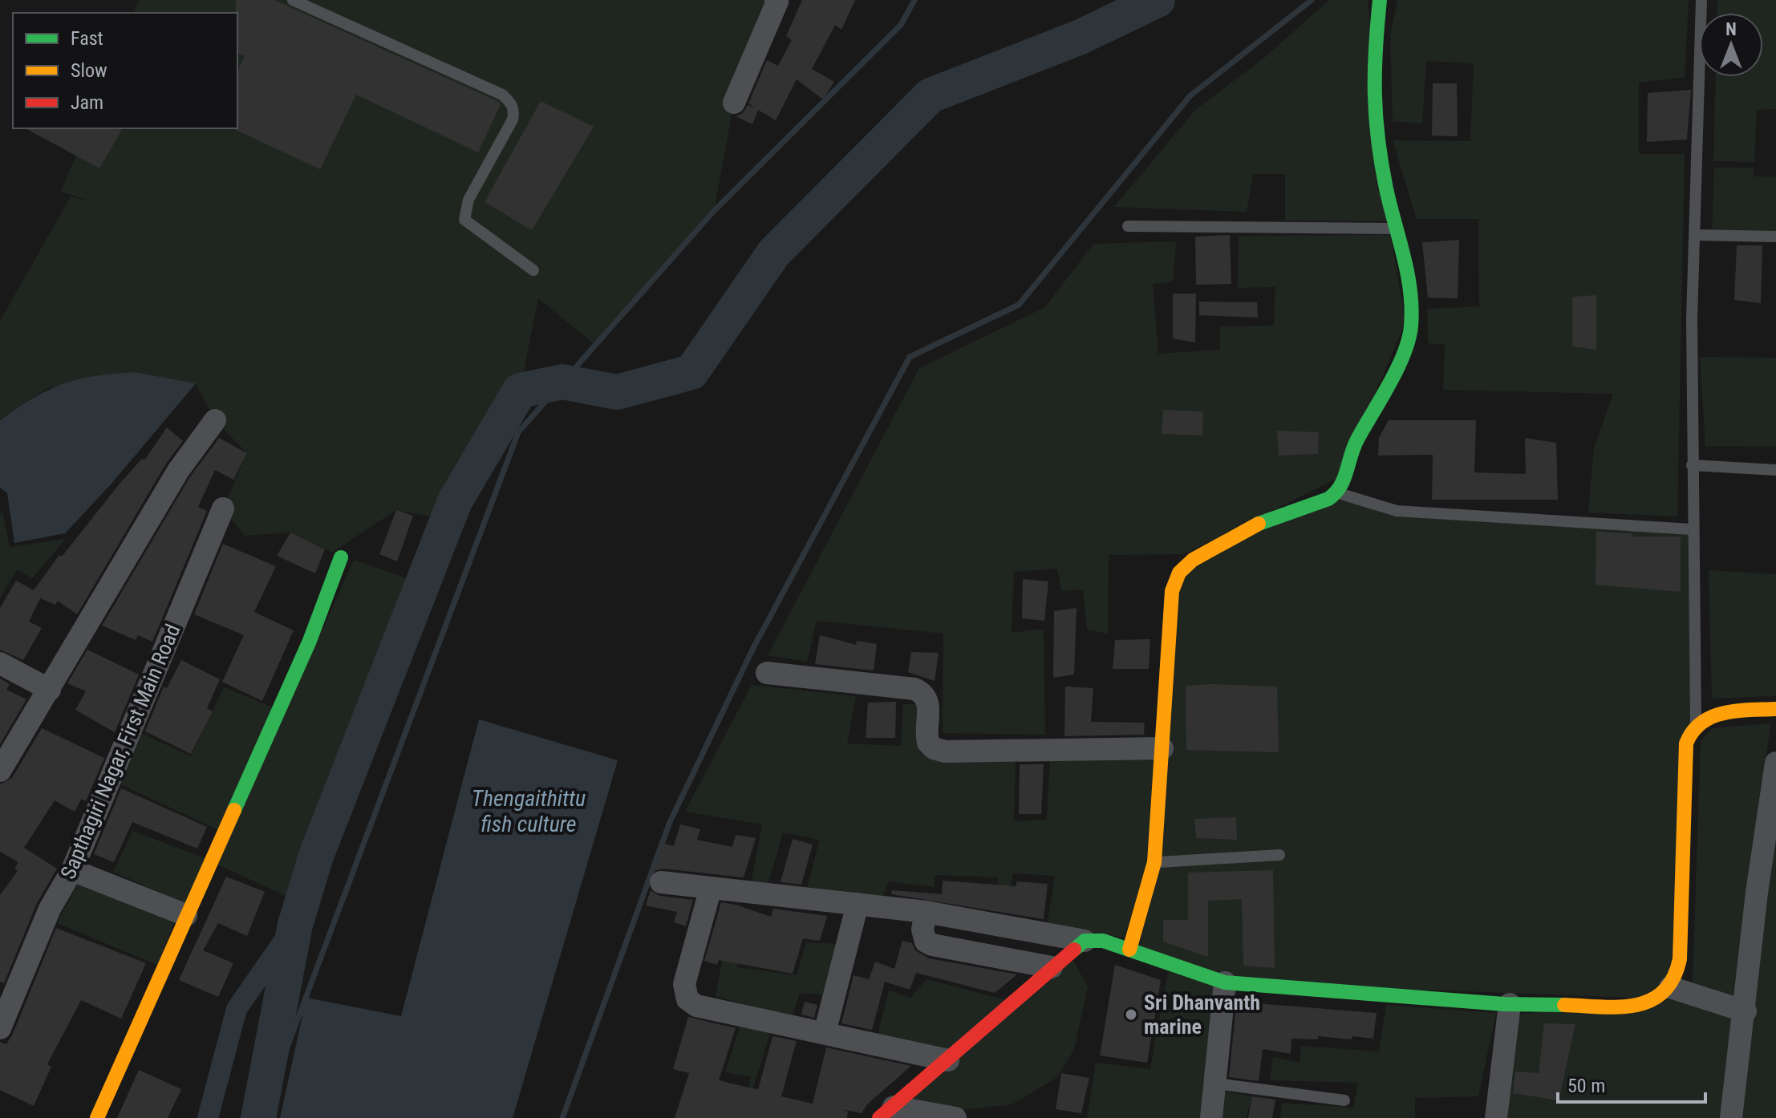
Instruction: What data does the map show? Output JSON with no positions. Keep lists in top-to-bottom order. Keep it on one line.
{"streets":{"street":["Sapthagiri Nagar, First Main Road"]},"water":["Thengaithittu fish culture"],"places":["Sri Dhanvanth marine"],"legend":["Fast","Slow","Jam"],"scale_bar":"50 m","north":"top"}
